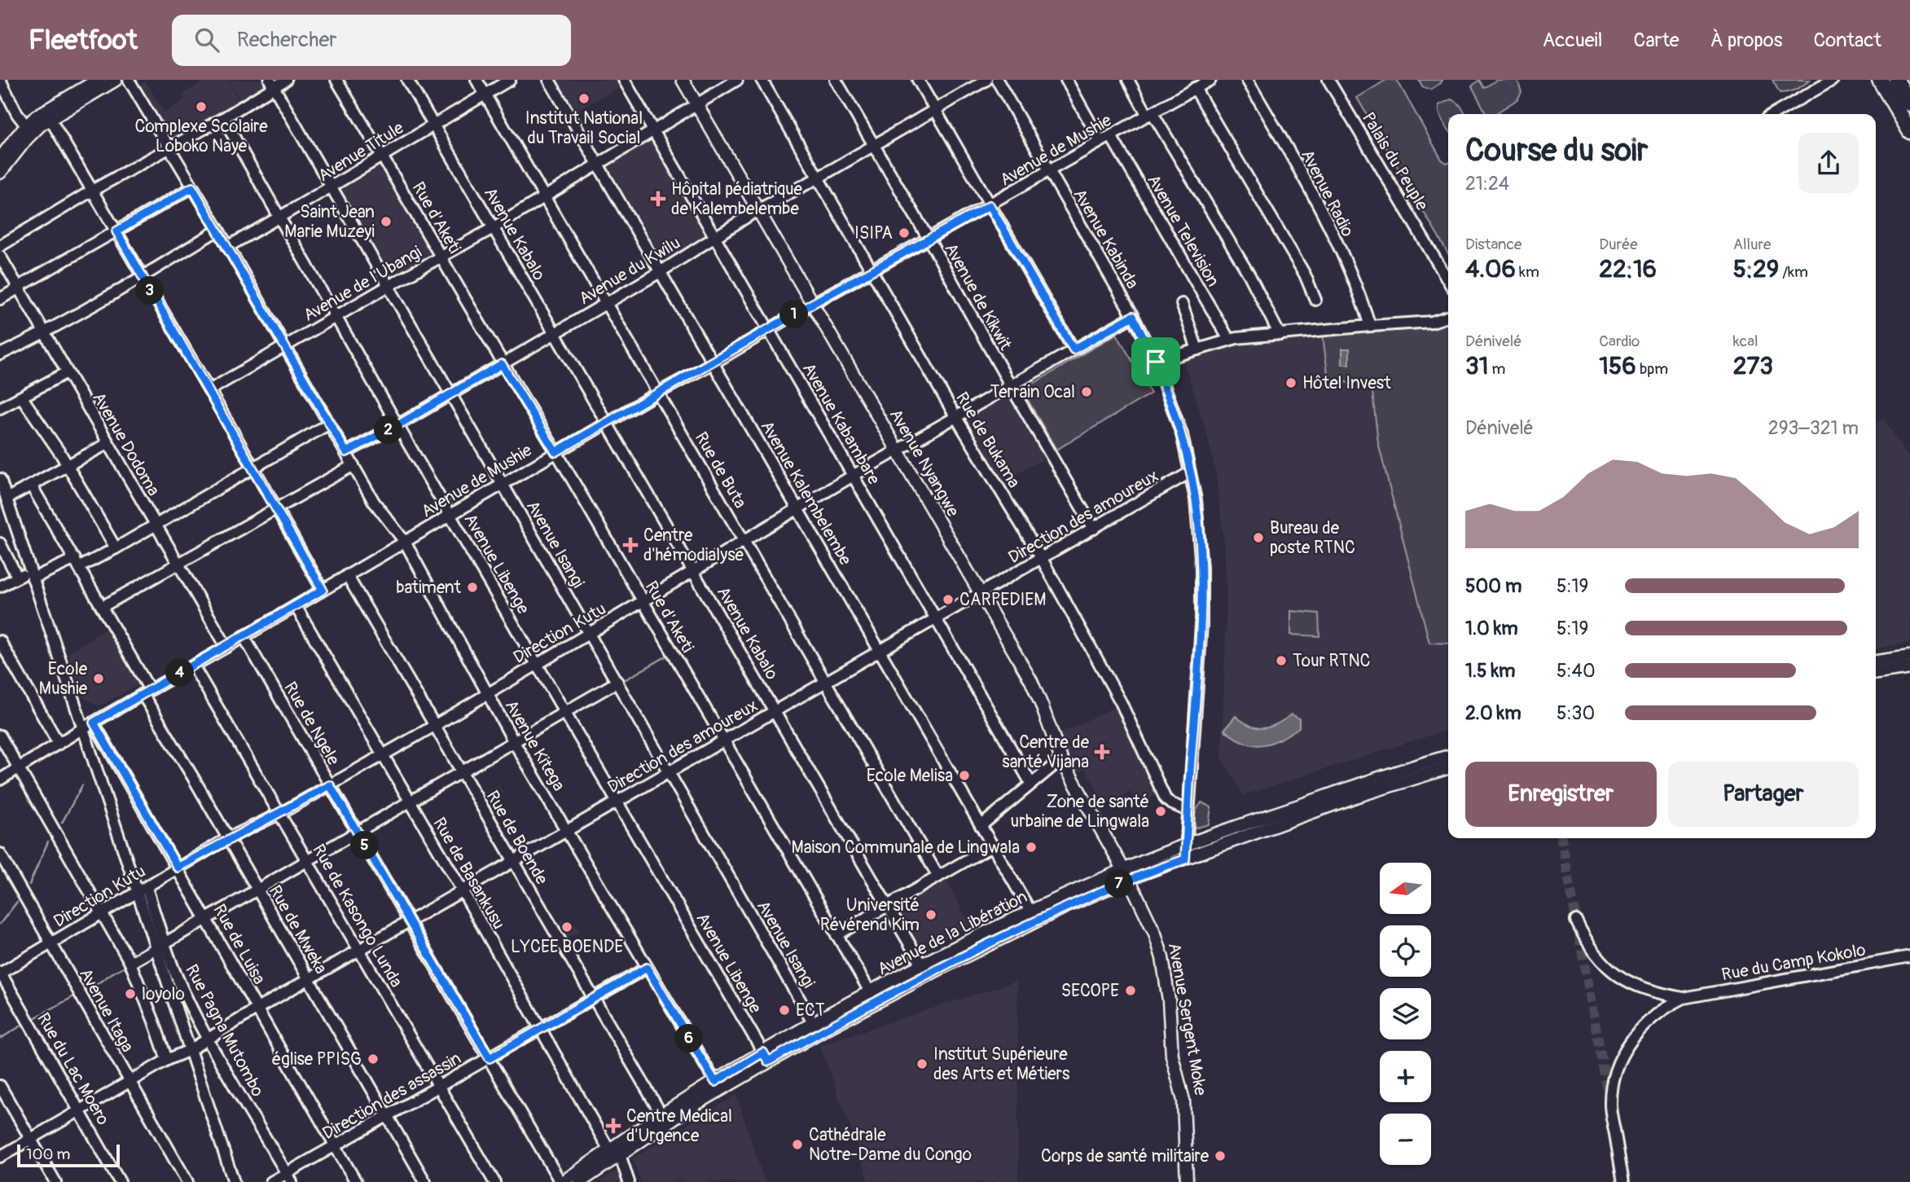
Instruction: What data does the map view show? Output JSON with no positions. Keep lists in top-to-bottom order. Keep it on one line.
{"streets":{"main road":["Avenue Nyangwe","Avenue de la Libération","Avenue Sergent Moke"],"street":["Avenue de Mushie","Avenue Titule","Palais du Peuple","Avenue Radio","Rue d'Aketi","Avenue Television","Avenue Kabalo","Avenue Kabinda","Avenue du Kwilu","Avenue de l'Ubangi","Avenue de Kikwit","Avenue Kabambare","Rue de Bukama","Avenue Dodoma","Rue de Buta","Avenue Kalembelembe","Direction des amoureux","Avenue Isangi","Avenue Libenge","Direction Kutu","Rue de Ngele","Avenue Kitega","Rue de Boende","Rue de Basankusu","Rue de Kasongo Lunda","Rue de Mweka","Rue de Luisa","Rue du Camp Kokolo","Avenue Itaga","Rue Pagna Mutombo","Rue du Lac Moero","Direction des assassin"]},"crossings":[["Avenue de Mushie","Rue d'Aketi"],["Avenue de Mushie","Avenue Television"],["Avenue de Mushie","Avenue Kabalo"],["Avenue de Mushie","Avenue Kabinda"],["Avenue de Mushie","Avenue de Kikwit"],["Avenue de Mushie","Avenue Kabambare"],["Avenue de Mushie","Rue de Bukama"],["Avenue de Mushie","Avenue Dodoma"],["Avenue de Mushie","Avenue Nyangwe"],["Avenue de Mushie","Rue de Buta"],["Avenue de Mushie","Avenue Kalembelembe"],["Avenue de Mushie","Avenue Isangi"],["Avenue de Mushie","Avenue Libenge"],["Avenue de Mushie","Rue de Ngele"],["Avenue de Mushie","Avenue Kitega"],["Avenue de Mushie","Rue de Boende"],["Avenue de Mushie","Rue de Basankusu"],["Avenue de Mushie","Rue de Kasongo Lunda"],["Avenue de Mushie","Rue de Mweka"],["Avenue de Mushie","Rue de Luisa"],["Avenue Titule","Rue d'Aketi"],["Avenue Titule","Avenue Kabalo"],["Avenue Titule","Rue de Buta"],["Avenue Titule","Avenue Isangi"],["Avenue Titule","Avenue Libenge"],["Avenue Titule","Avenue Kitega"],["Rue d'Aketi","Avenue du Kwilu"],["Rue d'Aketi","Avenue de l'Ubangi"],["Rue d'Aketi","Direction des amoureux"],["Rue d'Aketi","Direction Kutu"],["Rue d'Aketi","Avenue de la Libération"],["Avenue Kabalo","Avenue du Kwilu"],["Avenue Kabalo","Avenue de l'Ubangi"],["Avenue Kabalo","Direction des amoureux"],["Avenue Kabalo","Direction Kutu"],["Avenue Kabalo","Avenue de la Libération"],["Avenue Kabinda","Rue de Bukama"],["Avenue Kabinda","Direction des amoureux"],["Avenue Kabinda","Direction Kutu"],["Avenue Kabinda","Avenue de la Libération"],["Avenue du Kwilu","Avenue de Kikwit"],["Avenue du Kwilu","Avenue Kabambare"],["Avenue du Kwilu","Rue de Bukama"],["Avenue du Kwilu","Avenue Nyangwe"],["Avenue du Kwilu","Rue de Buta"],["Avenue du Kwilu","Avenue Kalembelembe"],["Avenue du Kwilu","Avenue Isangi"],["Avenue du Kwilu","Avenue Libenge"],["Avenue du Kwilu","Avenue Kitega"],["Avenue de l'Ubangi","Avenue Kabambare"],["Avenue de l'Ubangi","Avenue Nyangwe"],["Avenue de l'Ubangi","Rue de Buta"],["Avenue de l'Ubangi","Avenue Kalembelembe"],["Avenue de l'Ubangi","Avenue Isangi"],["Avenue de l'Ubangi","Avenue Libenge"],["Avenue de l'Ubangi","Avenue Kitega"],["Avenue de Kikwit","Direction des amoureux"],["Avenue de Kikwit","Direction Kutu"],["Avenue Kabambare","Direction des amoureux"],["Avenue Kabambare","Direction Kutu"],["Rue de Bukama","Direction des amoureux"],["Rue de Bukama","Direction Kutu"],["Avenue Nyangwe","Direction des amoureux"],["Avenue Nyangwe","Direction Kutu"],["Avenue Nyangwe","Avenue de la Libération"],["Avenue Nyangwe","Avenue Sergent Moke"],["Rue de Buta","Direction des amoureux"],["Rue de Buta","Direction Kutu"],["Avenue Kalembelembe","Direction des amoureux"],["Avenue Kalembelembe","Direction Kutu"],["Avenue Kalembelembe","Avenue de la Libération"],["Direction des amoureux","Avenue Isangi"],["Direction des amoureux","Avenue Libenge"],["Direction des amoureux","Rue de Ngele"],["Direction des amoureux","Avenue Kitega"],["Direction des amoureux","Rue de Boende"],["Direction des amoureux","Rue de Basankusu"],["Direction des amoureux","Rue de Kasongo Lunda"],["Direction des amoureux","Rue de Mweka"],["Direction des amoureux","Rue de Luisa"],["Direction des amoureux","Avenue Itaga"],["Direction des amoureux","Rue Pagna Mutombo"],["Direction des amoureux","Rue du Lac Moero"],["Avenue Isangi","Direction Kutu"],["Avenue Isangi","Avenue de la Libération"],["Avenue Libenge","Direction Kutu"],["Avenue Libenge","Avenue de la Libération"],["Direction Kutu","Rue de Ngele"],["Direction Kutu","Avenue Kitega"],["Direction Kutu","Rue de Boende"],["Direction Kutu","Rue de Basankusu"],["Direction Kutu","Rue de Kasongo Lunda"],["Direction Kutu","Rue de Mweka"],["Direction Kutu","Rue de Luisa"],["Direction Kutu","Avenue Itaga"],["Direction Kutu","Rue Pagna Mutombo"],["Direction Kutu","Rue du Lac Moero"],["Rue de Ngele","Avenue de la Libération"],["Rue de Ngele","Direction des assassin"],["Avenue Kitega","Avenue de la Libération"],["Avenue Kitega","Direction des assassin"],["Rue de Boende","Avenue de la Libération"],["Rue de Boende","Direction des assassin"],["Rue de Basankusu","Avenue de la Libération"],["Rue de Basankusu","Direction des assassin"],["Rue de Kasongo Lunda","Direction des assassin"],["Rue de Mweka","Direction des assassin"],["Avenue de la Libération","Avenue Sergent Moke"],["Rue de Luisa","Direction des assassin"],["Rue Pagna Mutombo","Direction des assassin"]],"places":{"other":["Institut National du Travail Social","Complexe Scolaire Loboko Naye","Saint Jean Marie Muzeyi","ISIPA","Hôtel Invest","Terrain Ocal","Bureau de poste RTNC","batiment","CARPEDIEM","Tour RTNC","Ecole Mushie","Ecole Melisa","Zone de santé urbaine de Lingwala","Maison Communale de Lingwala","Université Révérend Kim","LYCEE BOENDE","SECOPE","loyolo","ECT","église PPISG","Institut Supérieure des Arts et Métiers","Cathédrale Notre-Dame du Congo","Corps de santé militaire"],"health":["Hôpital pédiatrique de Kalembelembe","Centre d'hémodialyse","Centre de santé Vijana","Centre Medical d'Urgence"]},"scale_bar":"100 m","north":"left","page":{"header":"Fleetfoot","search":"Rechercher","nav":["Accueil","Carte","À propos","Contact"],"heading":["Course du soir","21:24"],"stats":[["Distance","4.06 km"],["Durée","22:16"],["Allure","5:29 /km"],["Dénivelé","31 m"],["Cardio","156 bpm"],["kcal","273"]],"pins":["3","1","2","4","5","7","6"],"chart":["Dénivelé","293–321 m"],"list":[{"name":"500 m","note":"5:19"},{"name":"1.0 km","note":"5:19"},{"name":"1.5 km","note":"5:40"},{"name":"2.0 km","note":"5:30"}],"buttons":["Enregistrer","Partager"],"map_buttons":["+","−"],"scale":"100 m"}}
